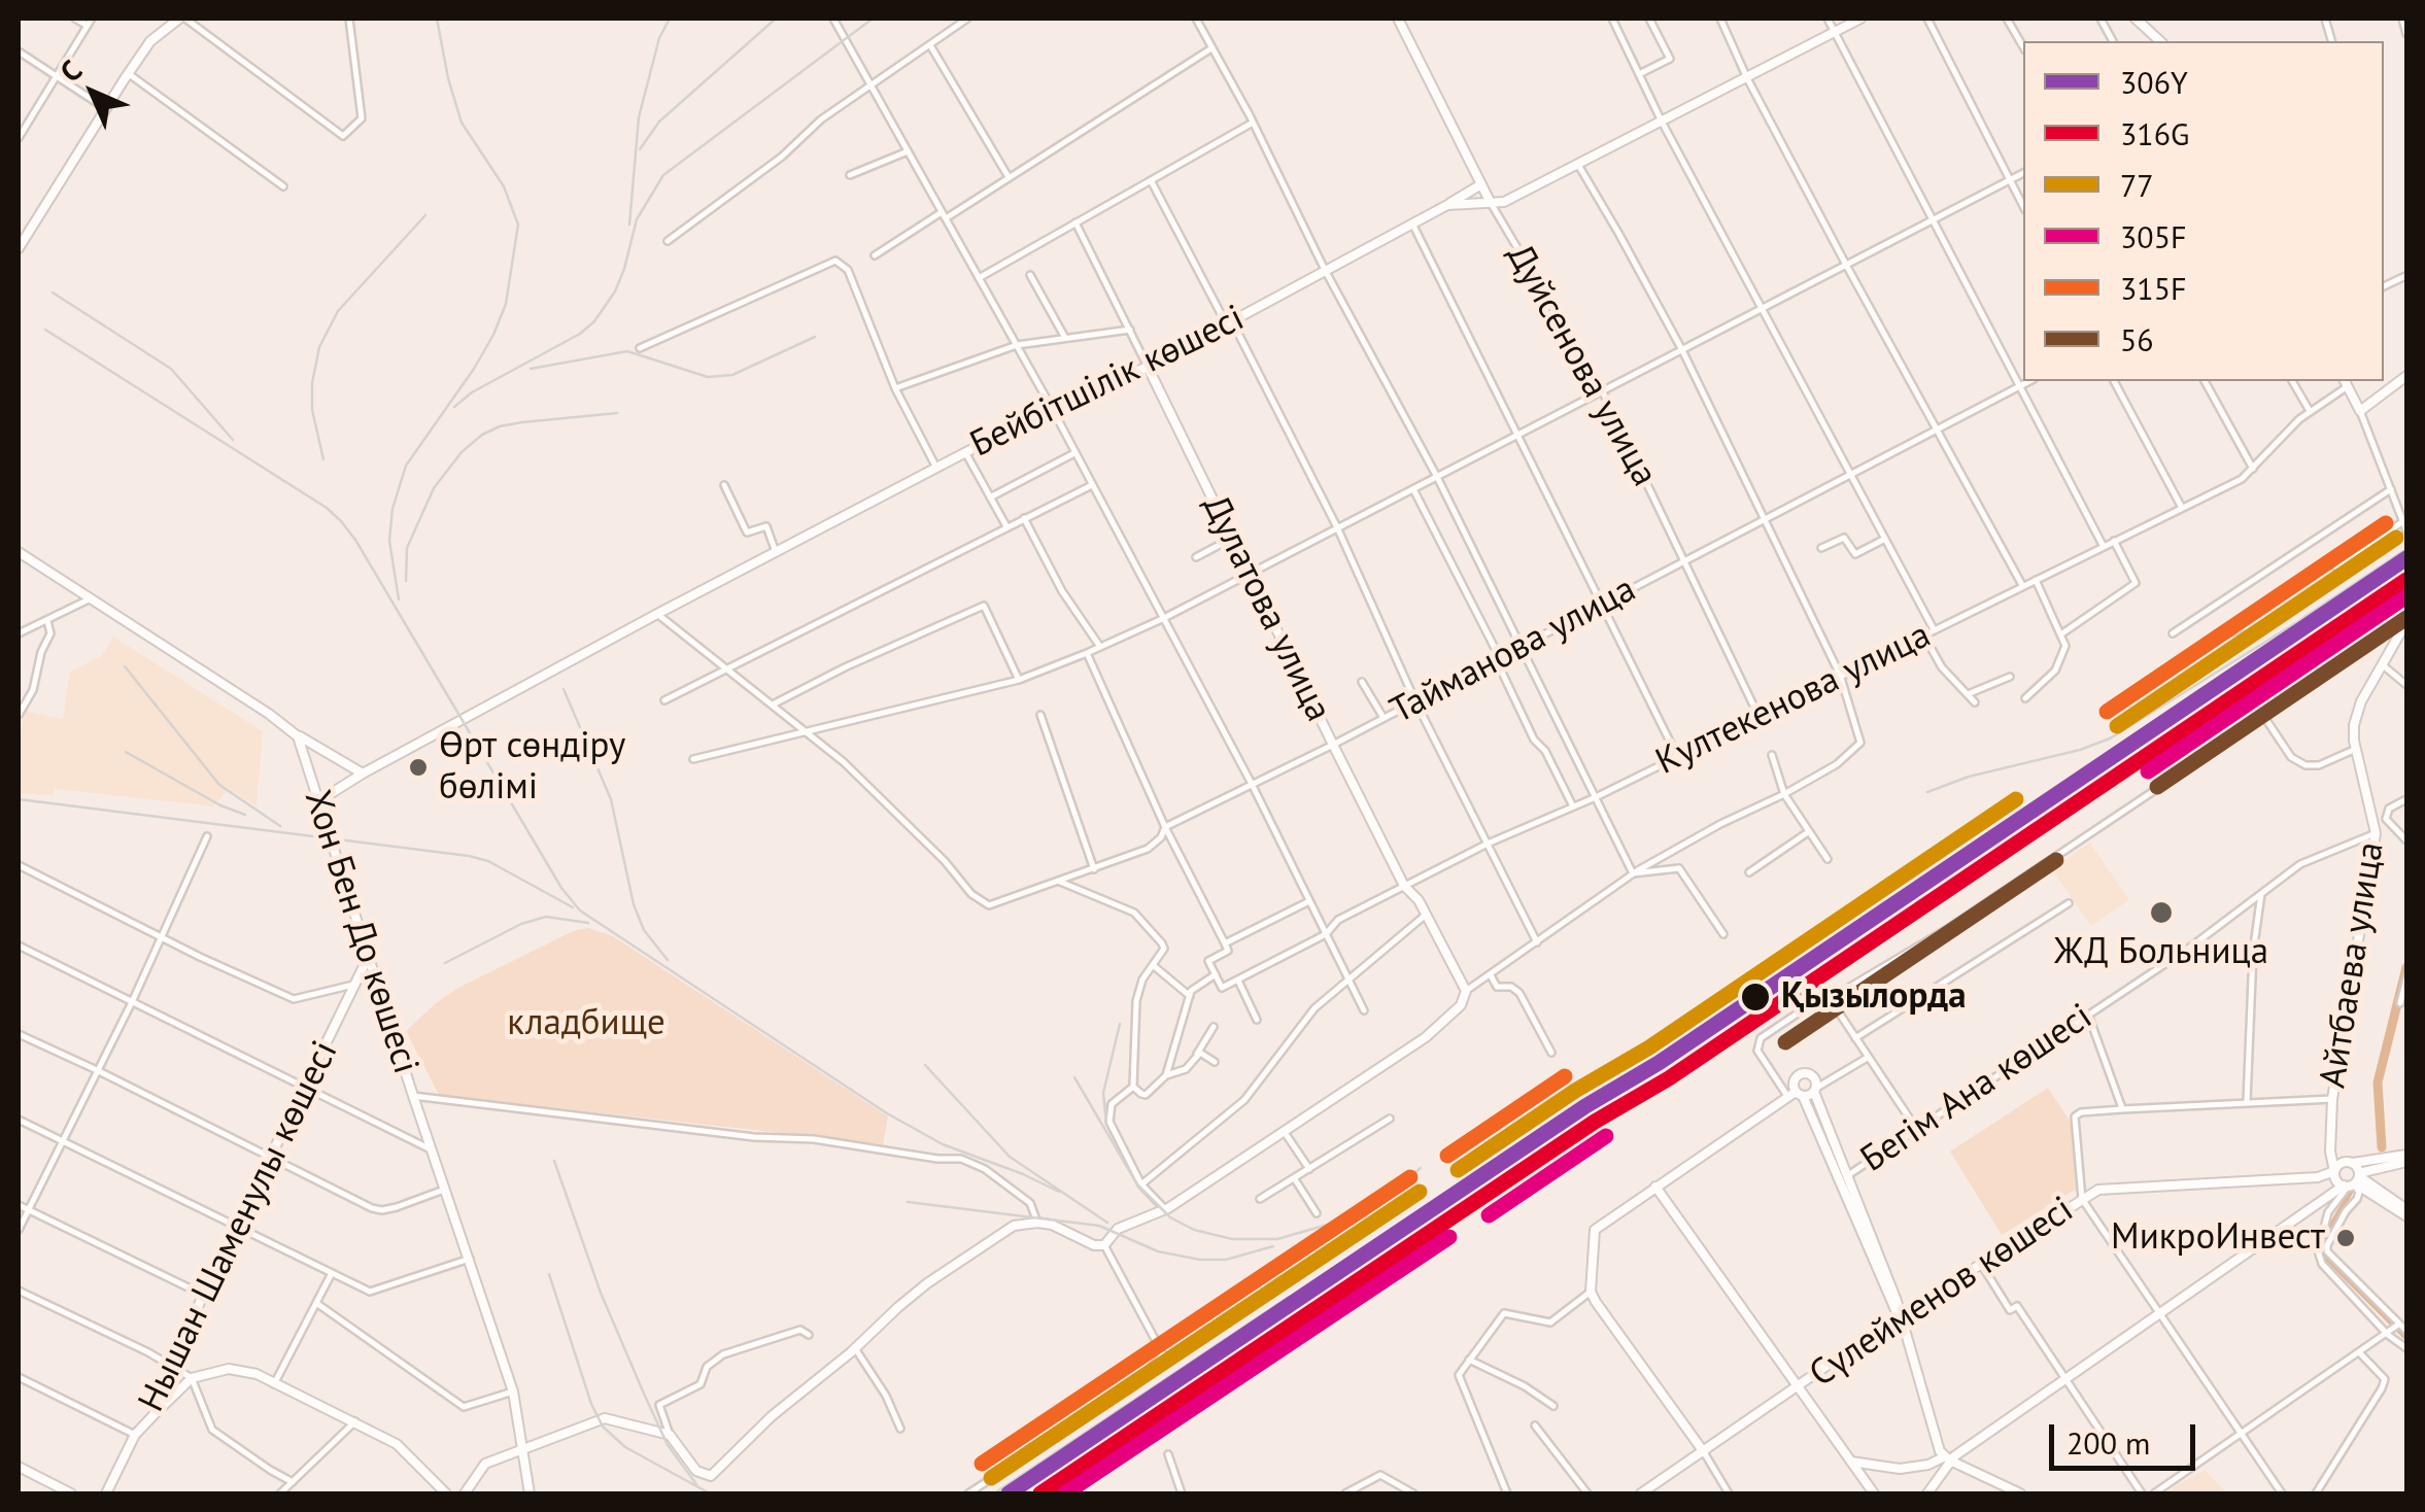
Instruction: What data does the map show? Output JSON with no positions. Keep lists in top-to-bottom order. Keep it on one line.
{"streets":{"street":["Дуйсенова улица","Бейбітшілік көшесі","Дулатова улица","Тайманова улица","Култекенова улица","Хон Бен До көшесі","Айтбаева улица","Бегім Ана көшесі","Нышан Шаменулы көшесі","Сүлейменов көшесі"]},"crossings":[["Дуйсенова улица","Бейбітшілік көшесі"],["Дуйсенова улица","Тайманова улица"],["Дуйсенова улица","Култекенова улица"],["Бейбітшілік көшесі","Дулатова улица"],["Бейбітшілік көшесі","Хон Бен До көшесі"],["Дулатова улица","Тайманова улица"],["Дулатова улица","Култекенова улица"],["Хон Бен До көшесі","Нышан Шаменулы көшесі"],["Айтбаева улица","Бегім Ана көшесі"],["Айтбаева улица","Сүлейменов көшесі"]],"parks":["кладбище"],"places":["Өрт сөндіру бөлімі","ЖД Больница","Қызылорда","МикроИнвест"],"lines":["transit line 315F","transit line 77","transit line 306Y","transit line 316G","transit line 305F","transit line 56"],"legend":["306Y","316G","77","305F","315F","56"],"scale_bar":"200 m","north":"top left"}
